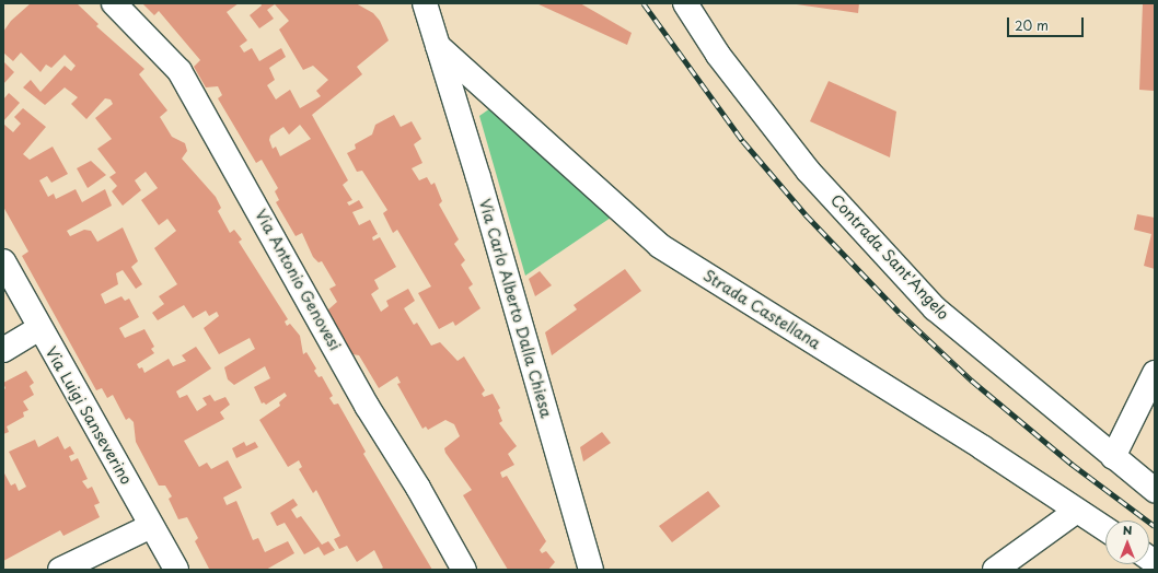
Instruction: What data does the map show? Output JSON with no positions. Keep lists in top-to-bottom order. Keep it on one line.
{"streets":{"street":["Contrada Sant'Angelo","Via Antonio Genovesi","Via Carlo Alberto Dalla Chiesa","Strada Castellana","Via Luigi Sanseverino"]},"crossings":[["Via Carlo Alberto Dalla Chiesa","Strada Castellana"]],"scale_bar":"20 m","north":"top"}
